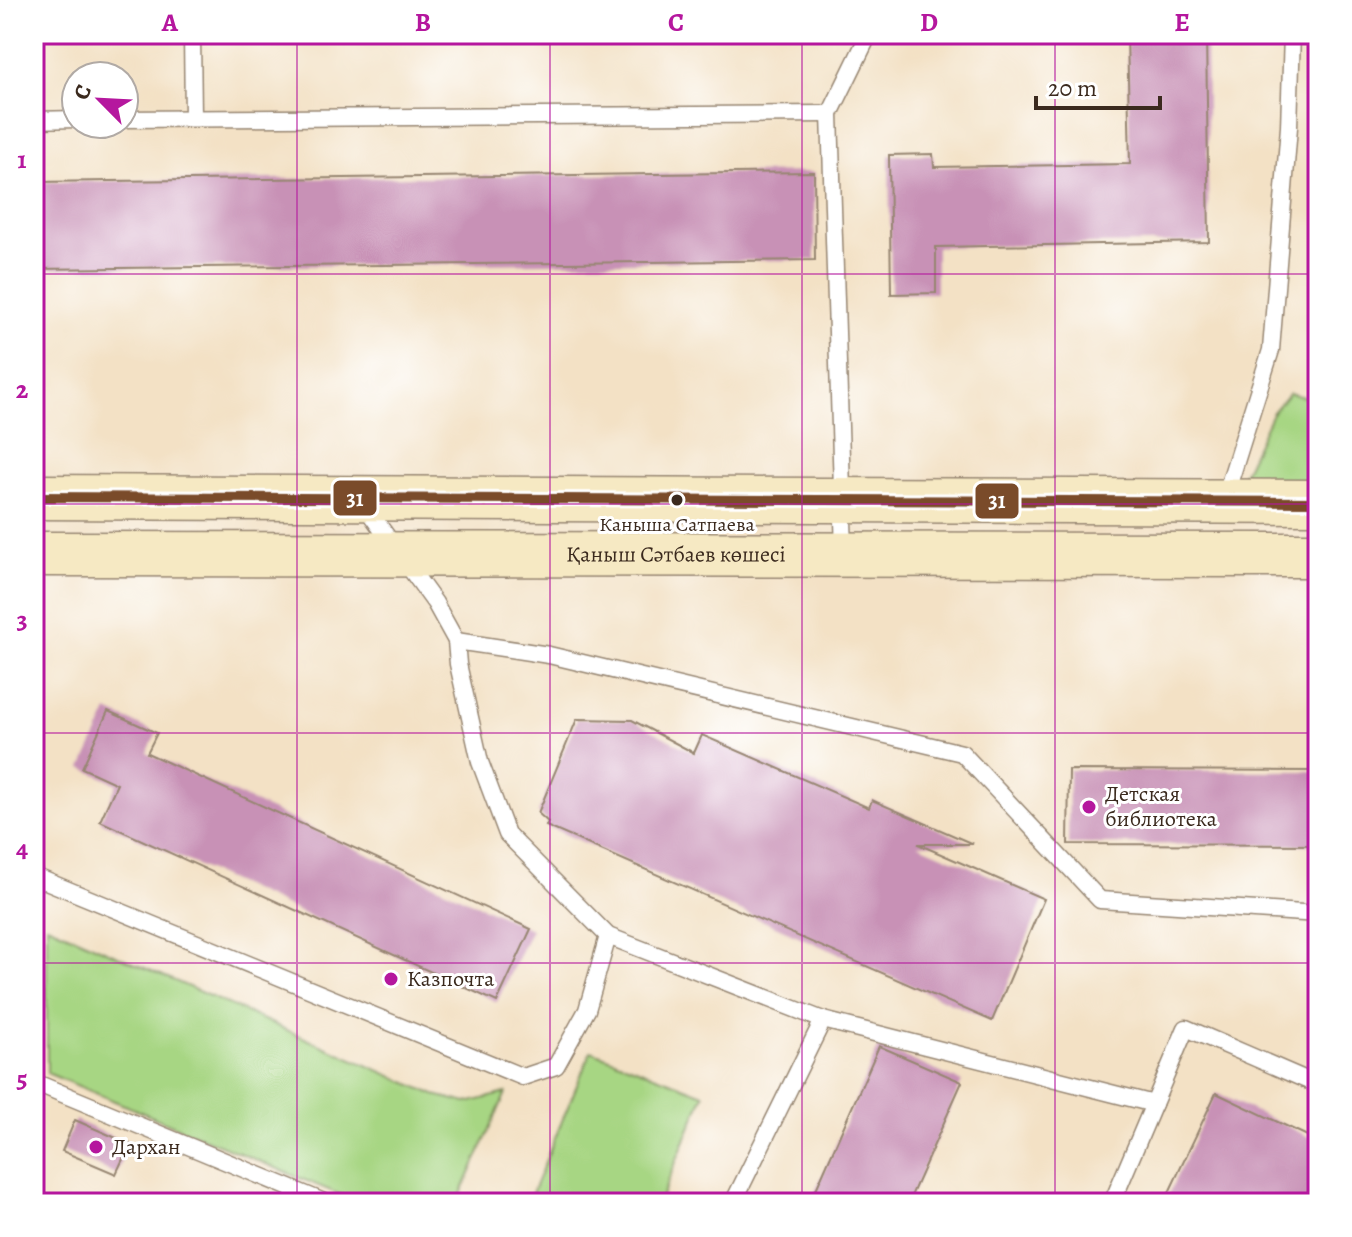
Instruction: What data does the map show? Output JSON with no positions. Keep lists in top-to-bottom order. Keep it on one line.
{"streets":{"main road":["Қаныш Сәтбаев көшесі"]},"places":["Каныша Сатпаева","Детская библиотека","Казпочта","Дархан"],"lines":["transit line 31"],"scale_bar":"20 m","north":"top left","grid":{"columns":["A","B","C","D","E"],"rows":["1","2","3","4","5"]}}
